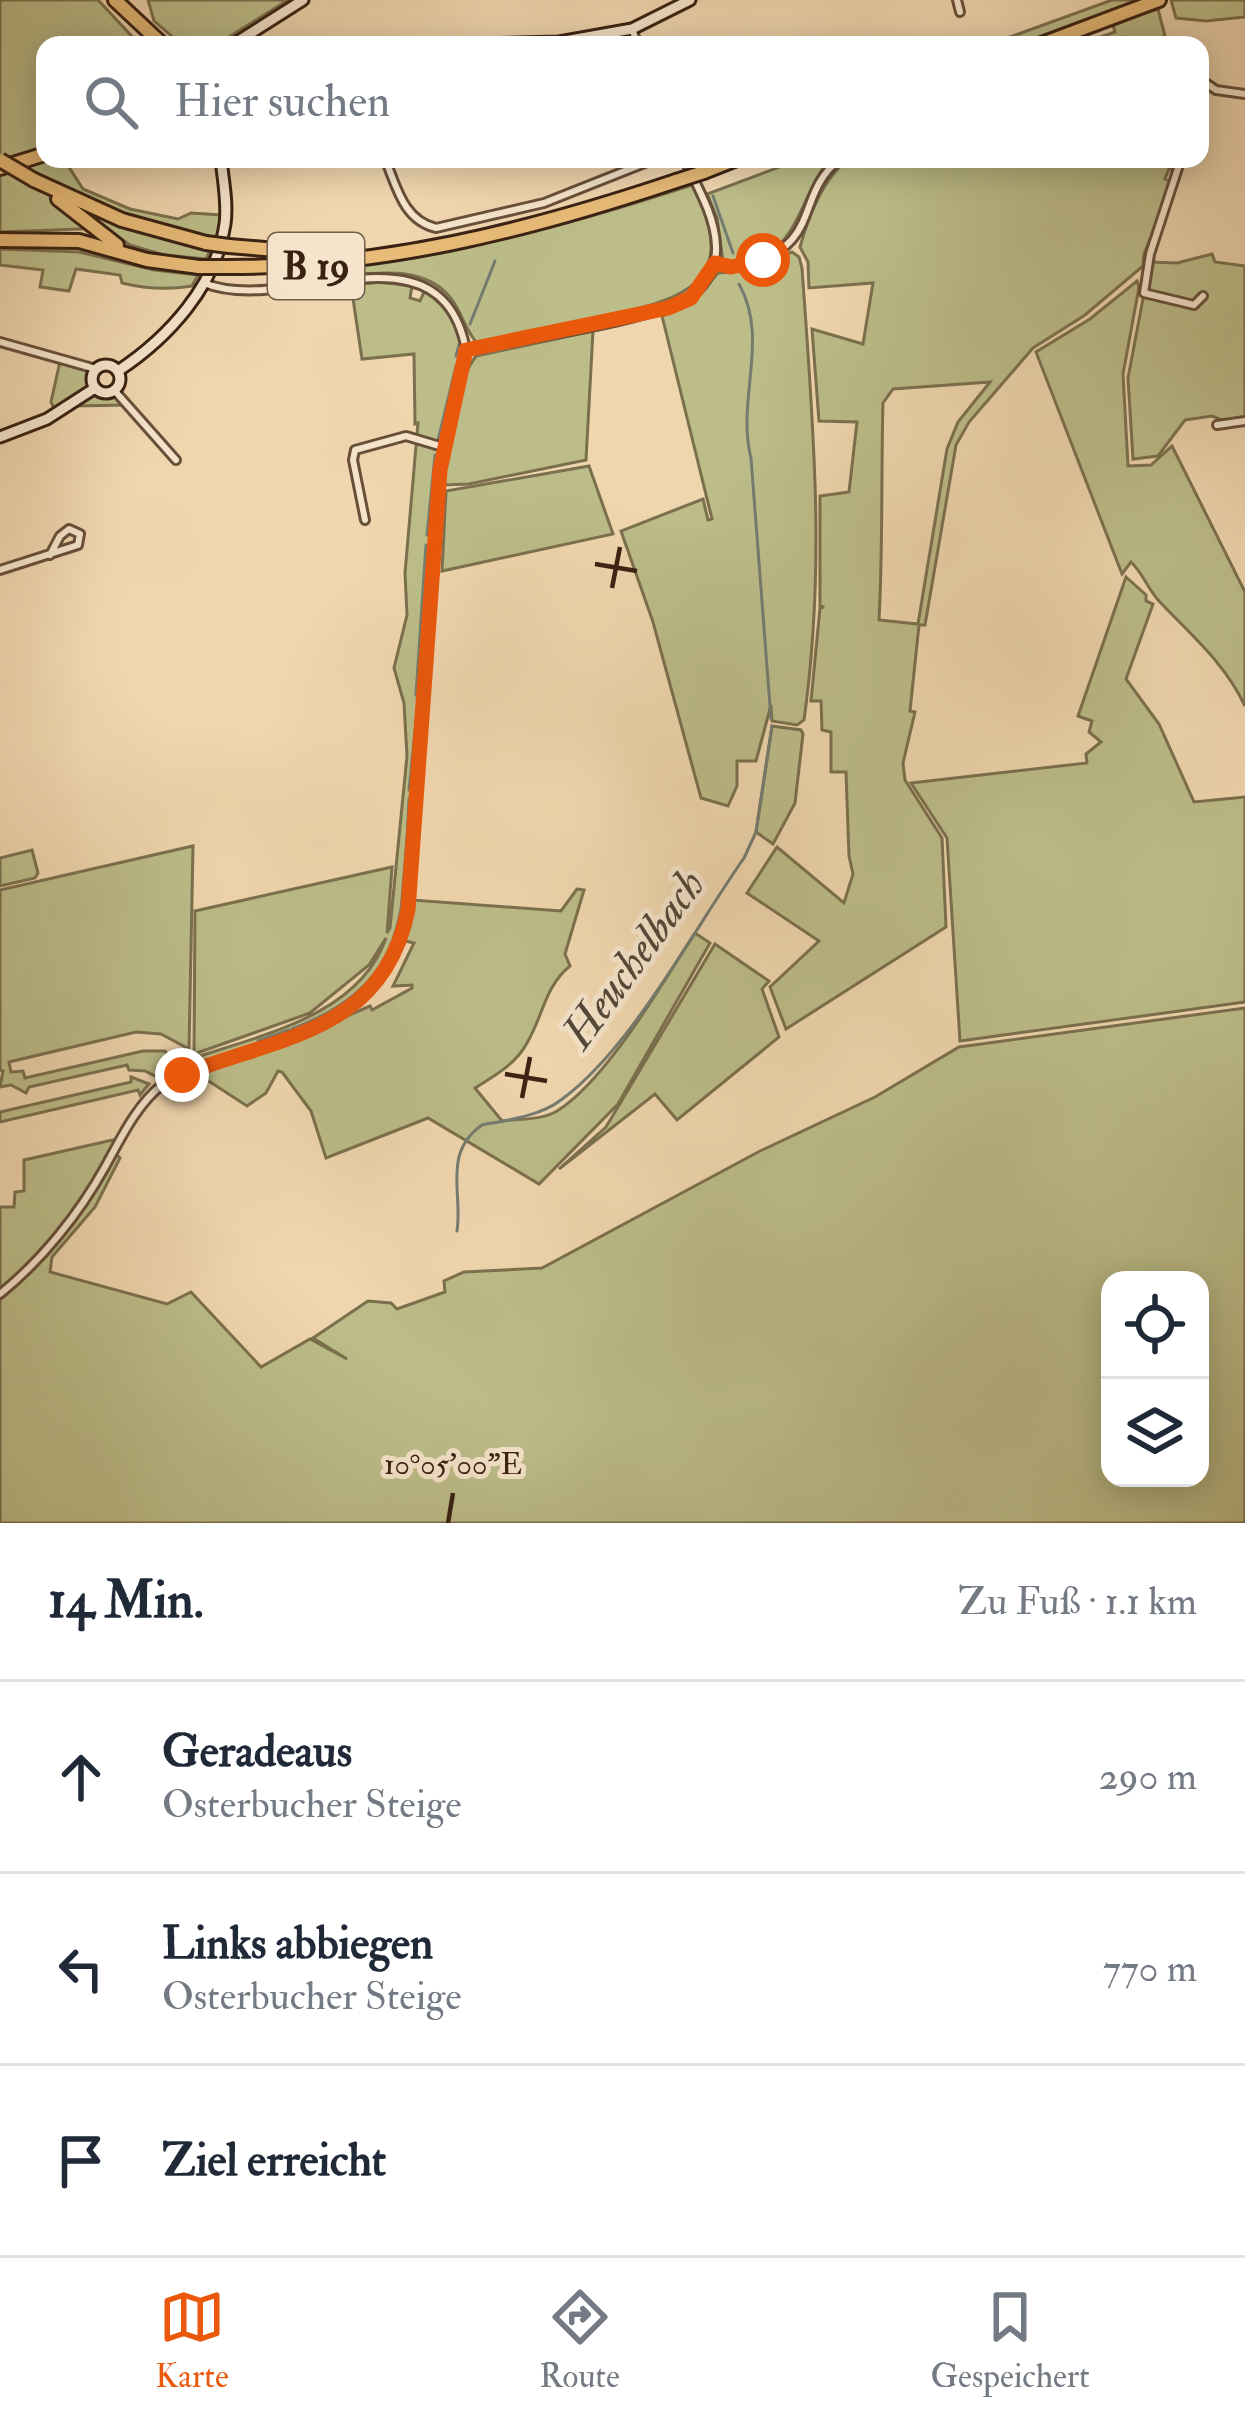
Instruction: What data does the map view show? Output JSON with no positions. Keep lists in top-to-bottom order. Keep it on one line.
{"streets":{"highway":["B 19"]},"water":["Heuchelbach"],"page":{"search":"Hier suchen","heading":["14 Min.","Zu Fuß · 1.1 km"],"list":[["Geradeaus","Osterbucher Steige","290 m"],["Links abbiegen","Osterbucher Steige","770 m"],"Ziel erreicht"],"nav":["Karte","Route","Gespeichert"]},"coordinates":["10°05'00\"E"]}
